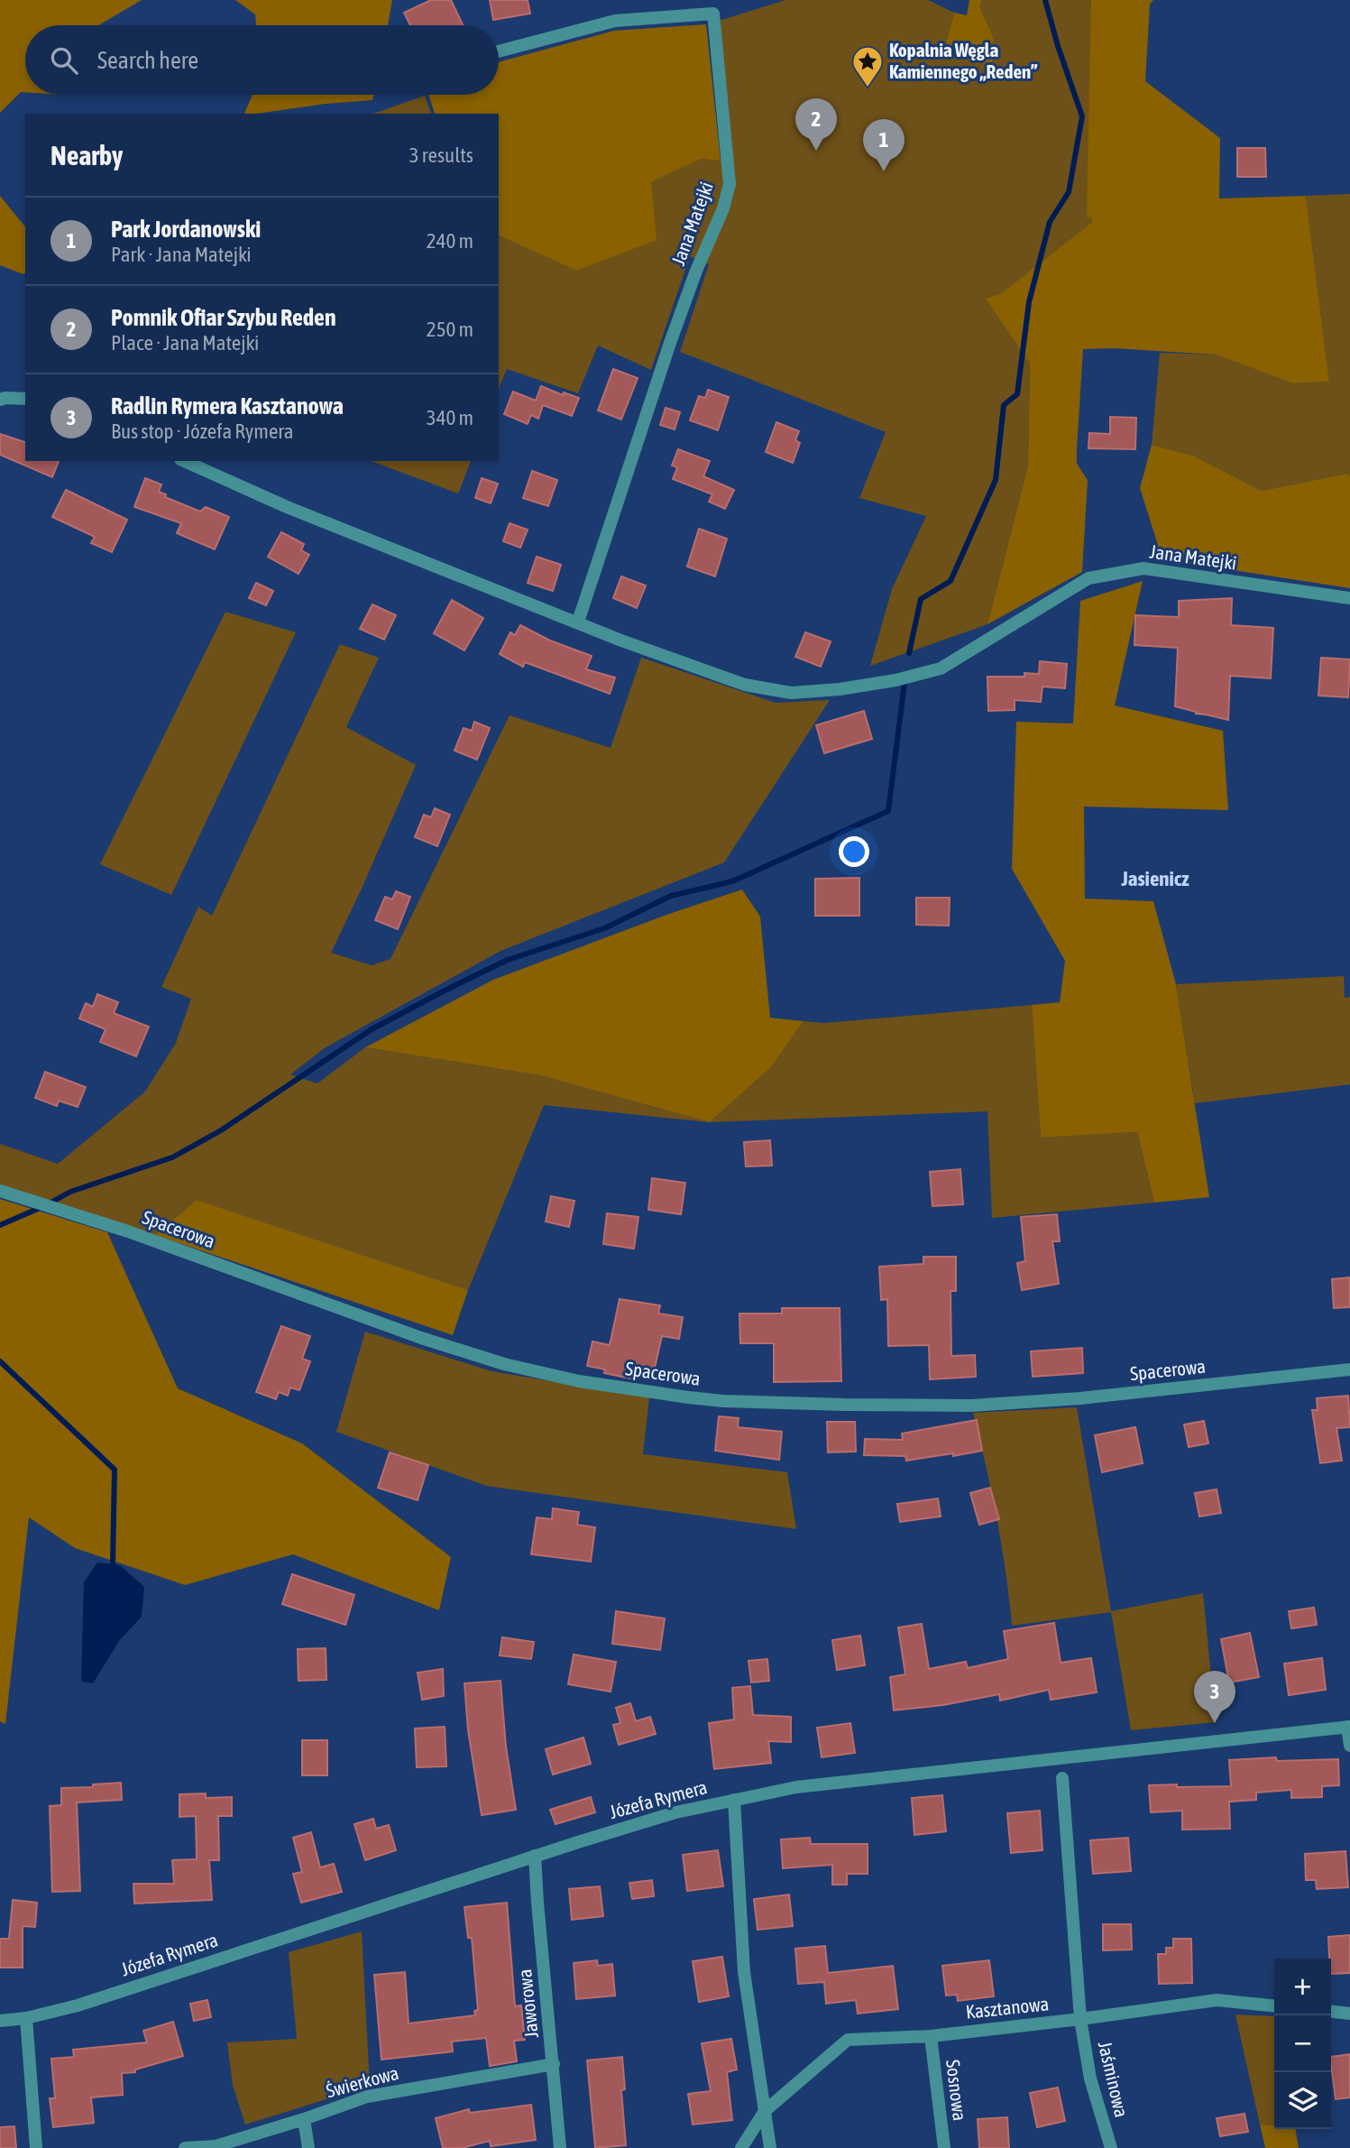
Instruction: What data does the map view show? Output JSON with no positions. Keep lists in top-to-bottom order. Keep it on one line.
{"streets":{"street":["Jana Matejki","Spacerowa","Józefa Rymera","Jaworowa","Kasztanowa","Jaśminowa","Świerkowa","Sosnowa"]},"crossings":[["Józefa Rymera","Jaworowa"],["Jaworowa","Świerkowa"],["Kasztanowa","Jaśminowa"],["Kasztanowa","Sosnowa"]],"districts":["Jasienicz"],"places":{"place":["Kopalnia Węgla Kamiennego „Reden”"]},"page":{"search":"Search here","pins":["2","1","3"],"heading":["Nearby","3 results"],"list":[{"mark":"1","name":"Park Jordanowski","note":"Park · Jana Matejki","value":"240 m"},{"mark":"2","name":"Pomnik Ofiar Szybu Reden","note":"Place · Jana Matejki","value":"250 m"},{"mark":"3","name":"Radlin Rymera Kasztanowa","note":"Bus stop · Józefa Rymera","value":"340 m"}],"map_buttons":["+","−"]}}
